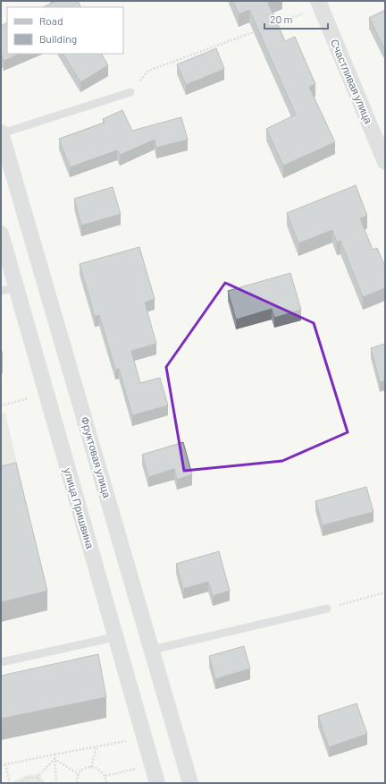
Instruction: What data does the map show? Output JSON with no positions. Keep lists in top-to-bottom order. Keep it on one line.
{"streets":{"street":["Счастливая улица","Фруктовая улица","улица Пришвина"]},"legend":["Road","Building"],"scale_bar":"20 m"}
